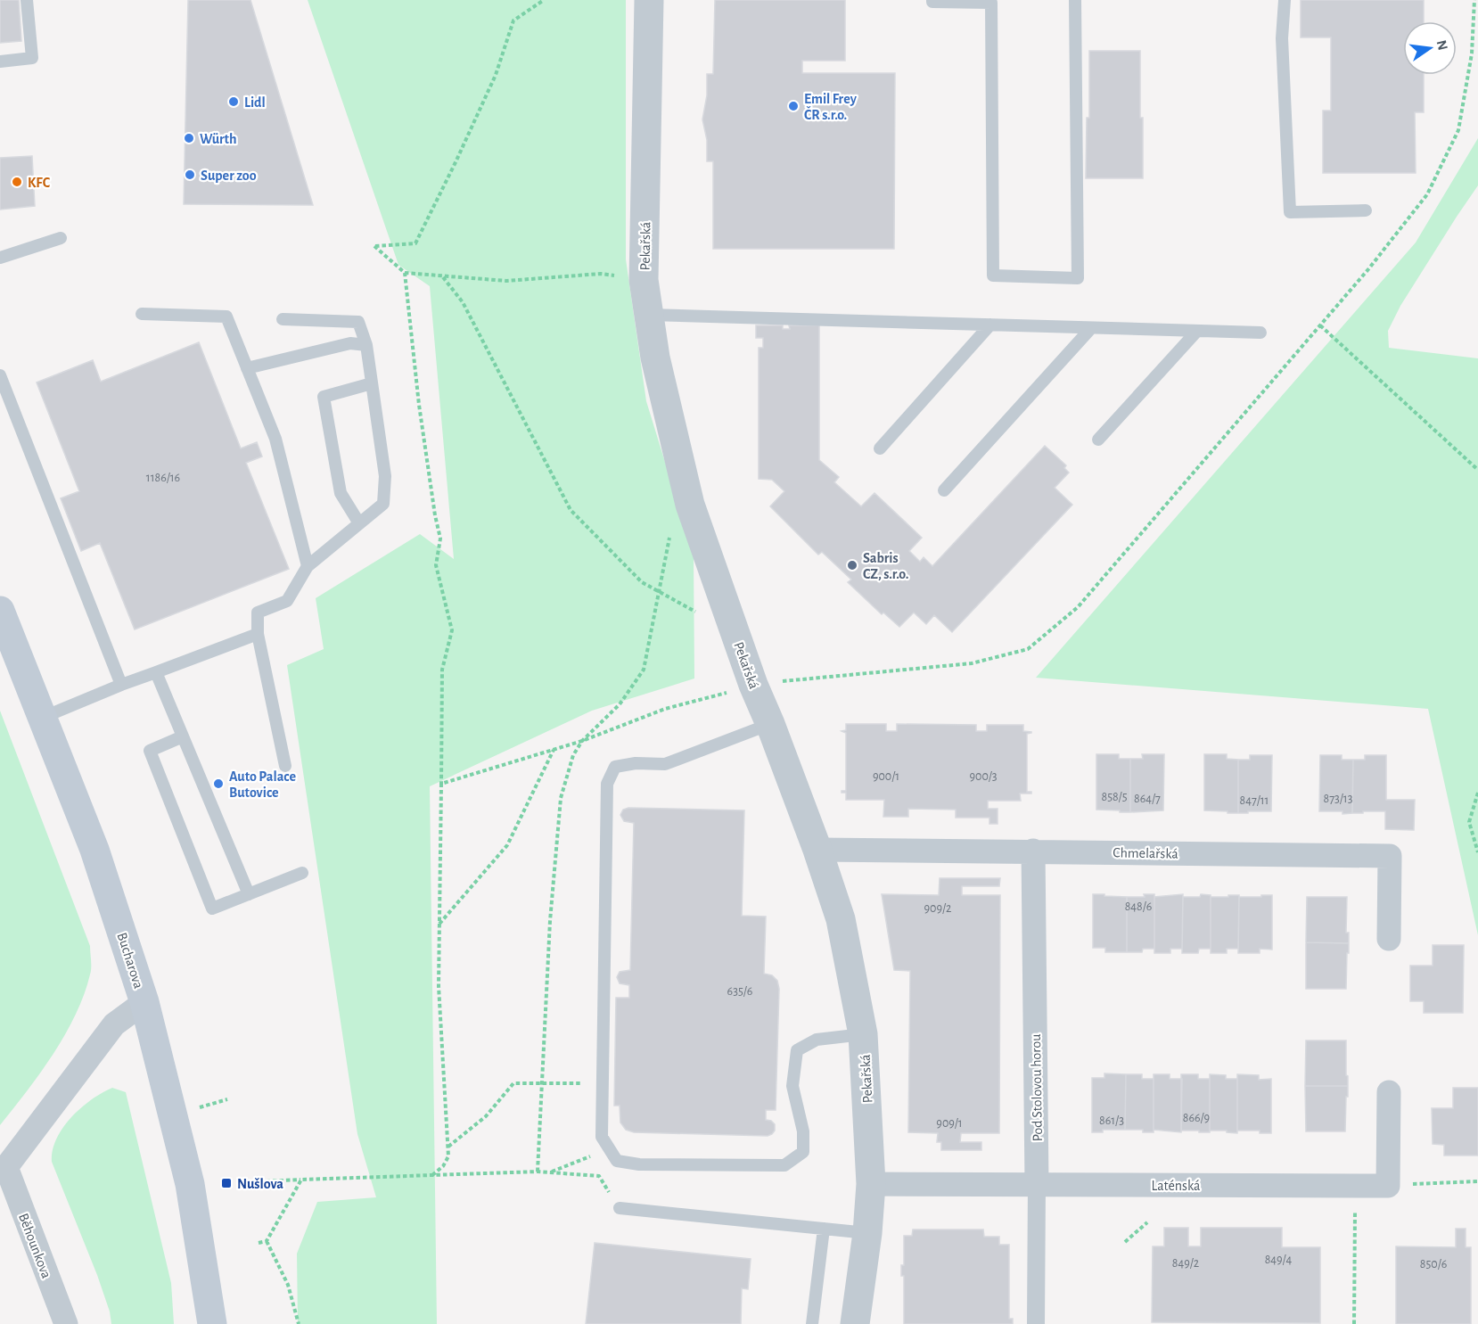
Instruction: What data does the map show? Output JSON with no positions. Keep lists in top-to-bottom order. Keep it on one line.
{"streets":{"main road":["Bucharova"],"street":["Pekařská","Chmelařská","Pod Stolovou horou","Laténská","Běhounkova"]},"crossings":[["Pekařská","Chmelařská"],["Pekařská","Laténská"],["Chmelařská","Pod Stolovou horou"],["Pod Stolovou horou","Laténská"]],"places":{"other":["Lidl","Emil Frey ČR s.r.o.","Würth","Super zoo","KFC","Sabris CZ, s.r.o.","Auto Palace Butovice"],"transit":["Nušlova"]},"house_numbers":["1186/16","900/1","900/3","858/5","864/7","873/13","847/11","848/6","909/2","635/6","866/9","861/3","909/1","849/4","849/2","850/6"],"north":"right"}
